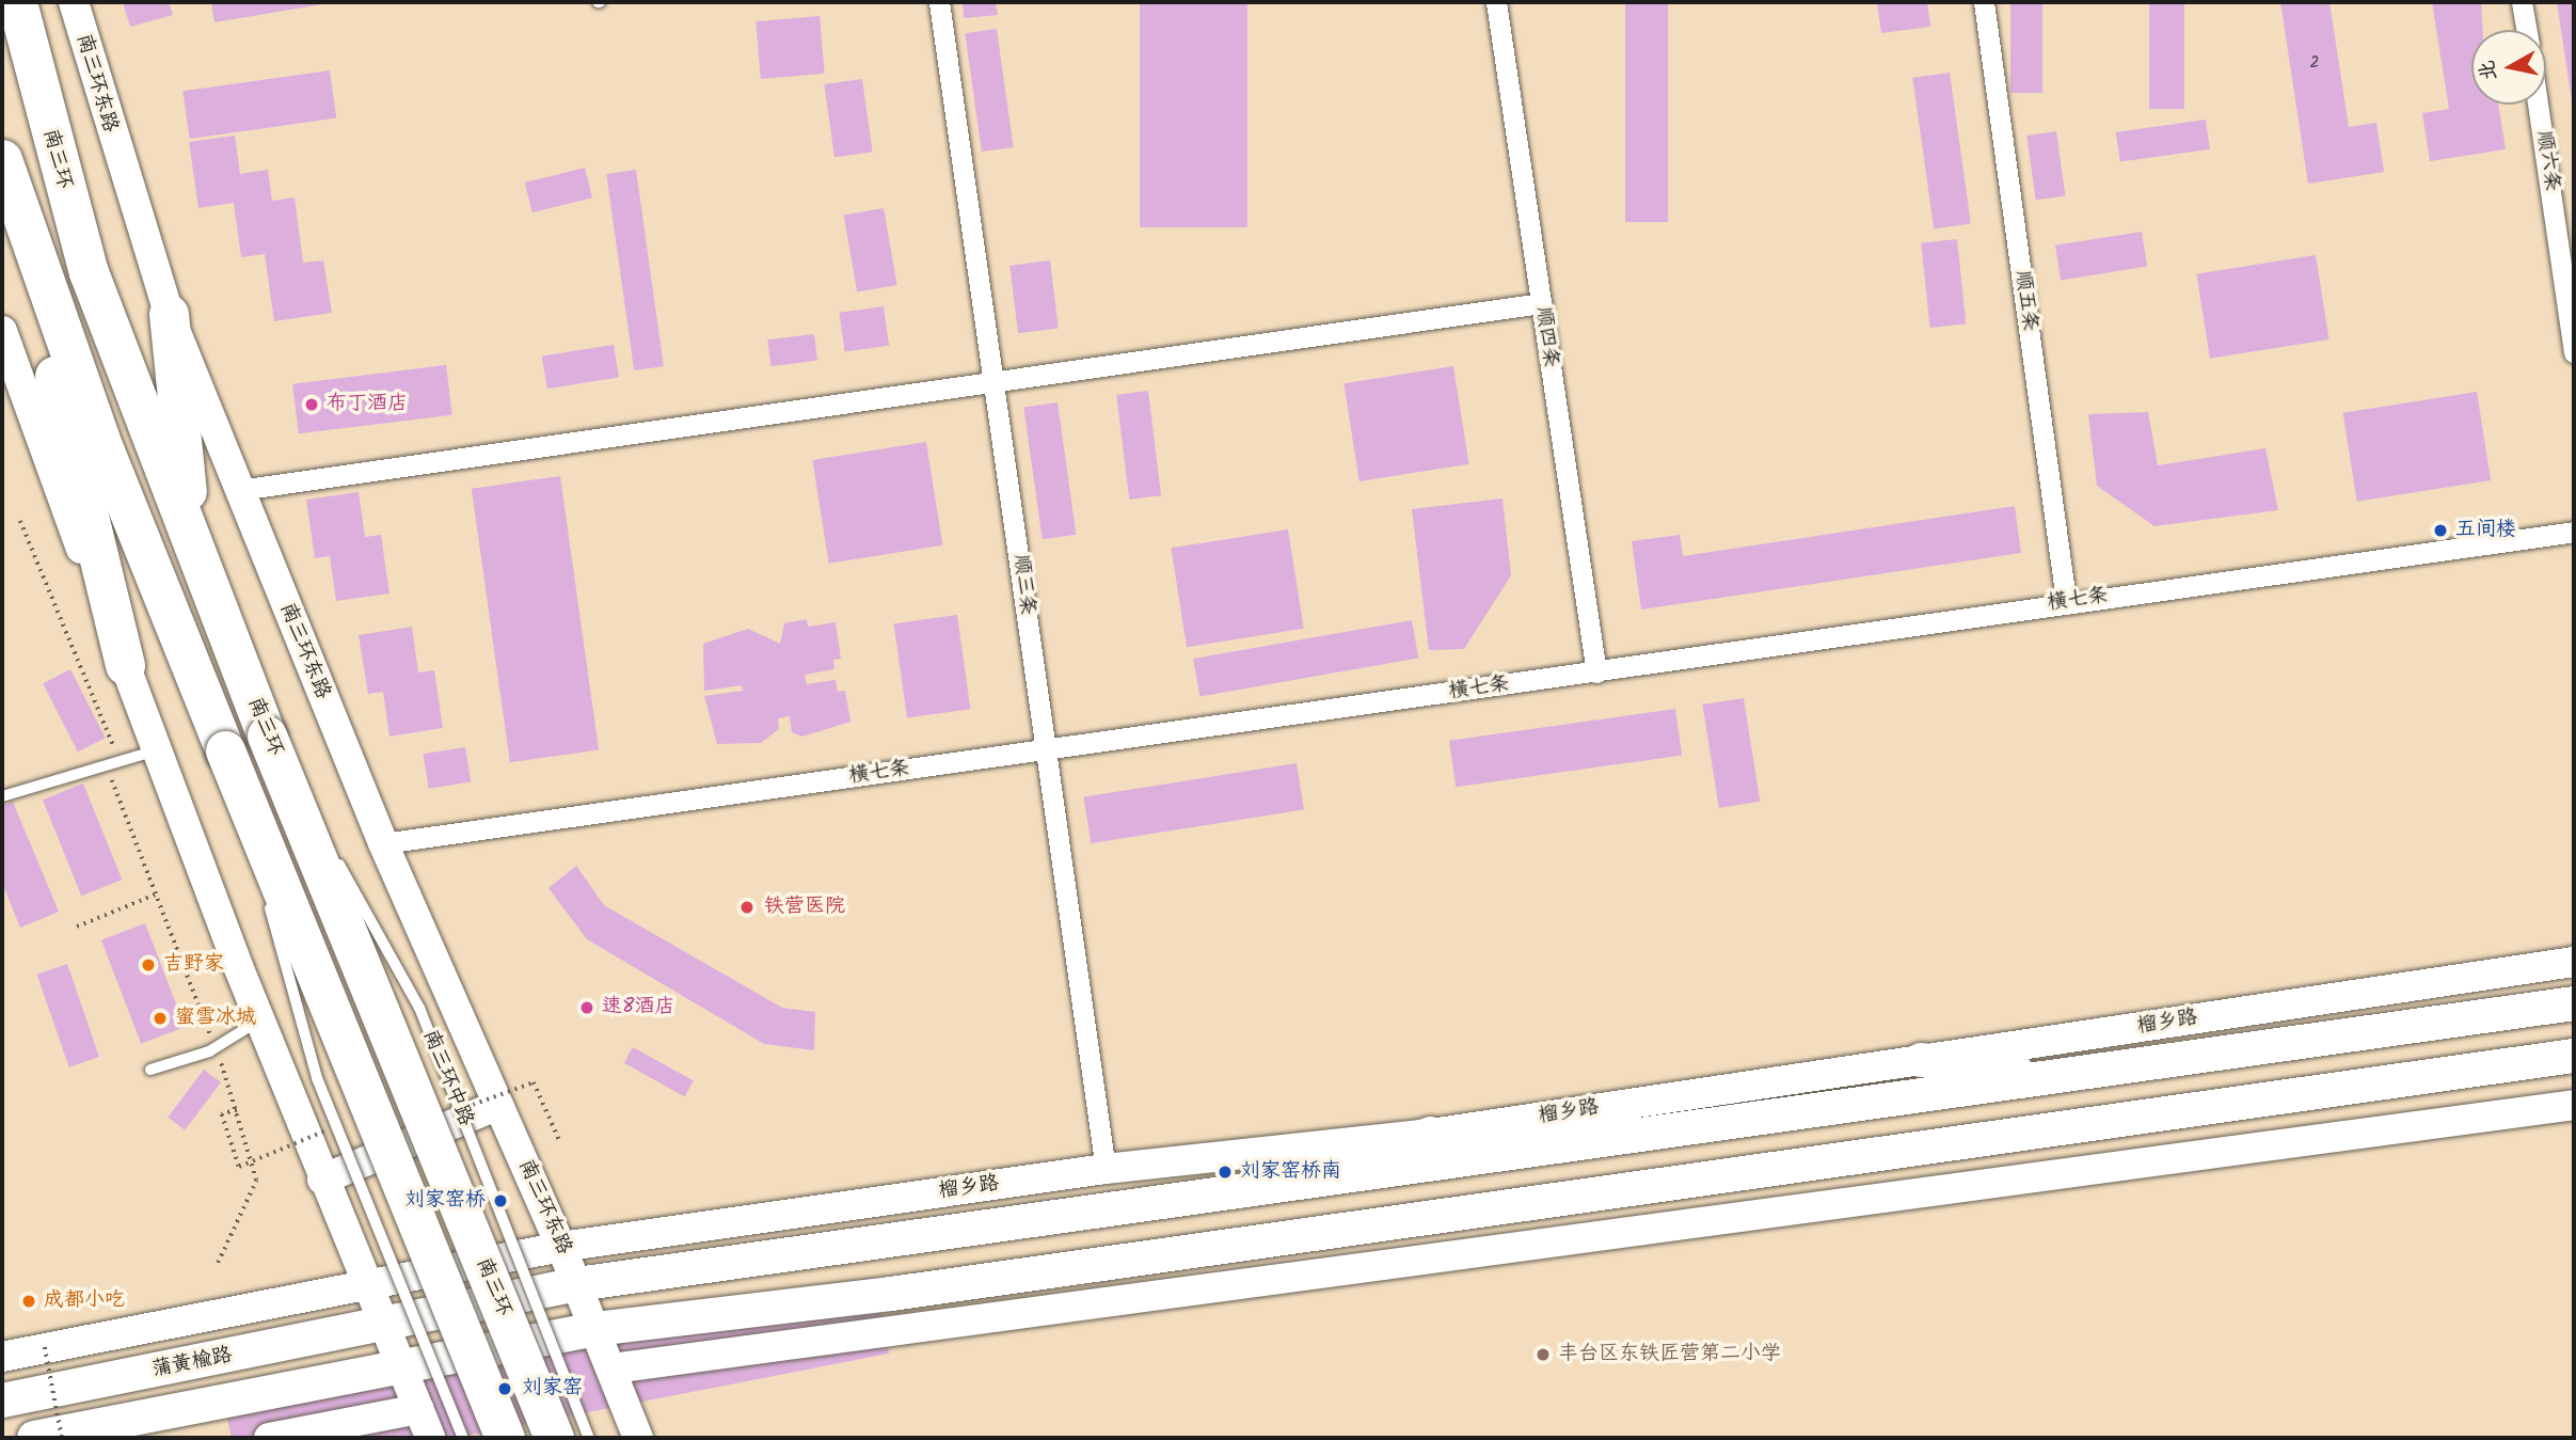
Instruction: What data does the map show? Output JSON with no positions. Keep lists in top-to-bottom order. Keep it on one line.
{"streets":{"highway":["南三环"],"main road":["榴乡路","蒲黄榆路"],"street":["南三环东路","顺六条","顺五条","顺四条","顺三条","横七条"],"lane":["南三环中路"]},"crossings":[["南三环东路","横七条"],["南三环东路","榴乡路"],["顺五条","横七条"],["顺四条","横七条"],["顺三条","横七条"],["顺三条","榴乡路"],["榴乡路","蒲黄榆路"]],"places":["布丁酒店","五间楼","铁营医院","吉野家","速8酒店","蜜雪冰城","刘家窑桥南","刘家窑桥","成都小吃","丰台区东铁匠营第二小学","刘家窑"],"house_numbers":["2"],"north":"left"}
